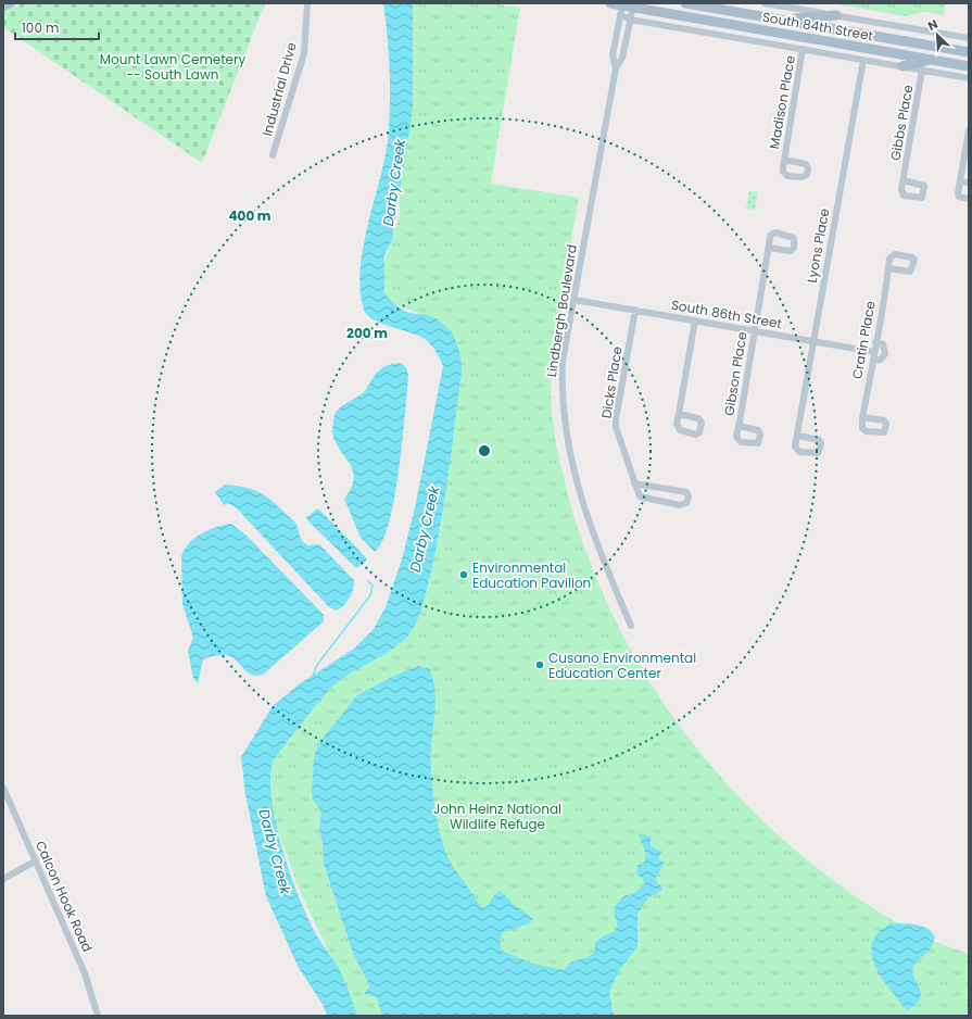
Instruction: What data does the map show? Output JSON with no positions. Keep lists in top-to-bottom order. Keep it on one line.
{"streets":{"main road":["South 84th Street"],"street":["Industrial Drive","Madison Place","Gibbs Place","Lyons Place","Lindbergh Boulevard","South 86th Street","Cratin Place","Gibson Place","Dicks Place","Calcon Hook Road"]},"crossings":[["South 84th Street","Madison Place"],["South 84th Street","Gibbs Place"],["South 84th Street","Lyons Place"],["South 84th Street","Lindbergh Boulevard"],["Lyons Place","South 86th Street"],["Lindbergh Boulevard","South 86th Street"],["South 86th Street","Cratin Place"],["South 86th Street","Gibson Place"],["South 86th Street","Dicks Place"]],"water":["Darby Creek"],"parks":["Mount Lawn Cemetery -- South Lawn","John Heinz National Wildlife Refuge"],"places":["Environmental Education Pavilion","Cusano Environmental Education Center"],"scale_bar":"100 m","north":"top left","rings":["400 m","200 m"]}
